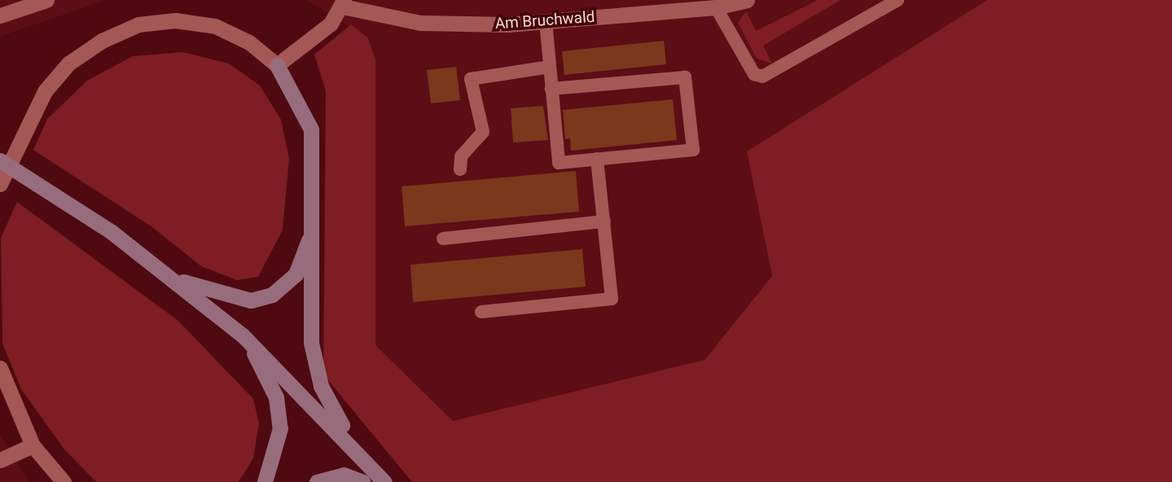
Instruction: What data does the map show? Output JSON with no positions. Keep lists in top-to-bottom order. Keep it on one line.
{"streets":{"street":["Am Bruchwald"]}}
